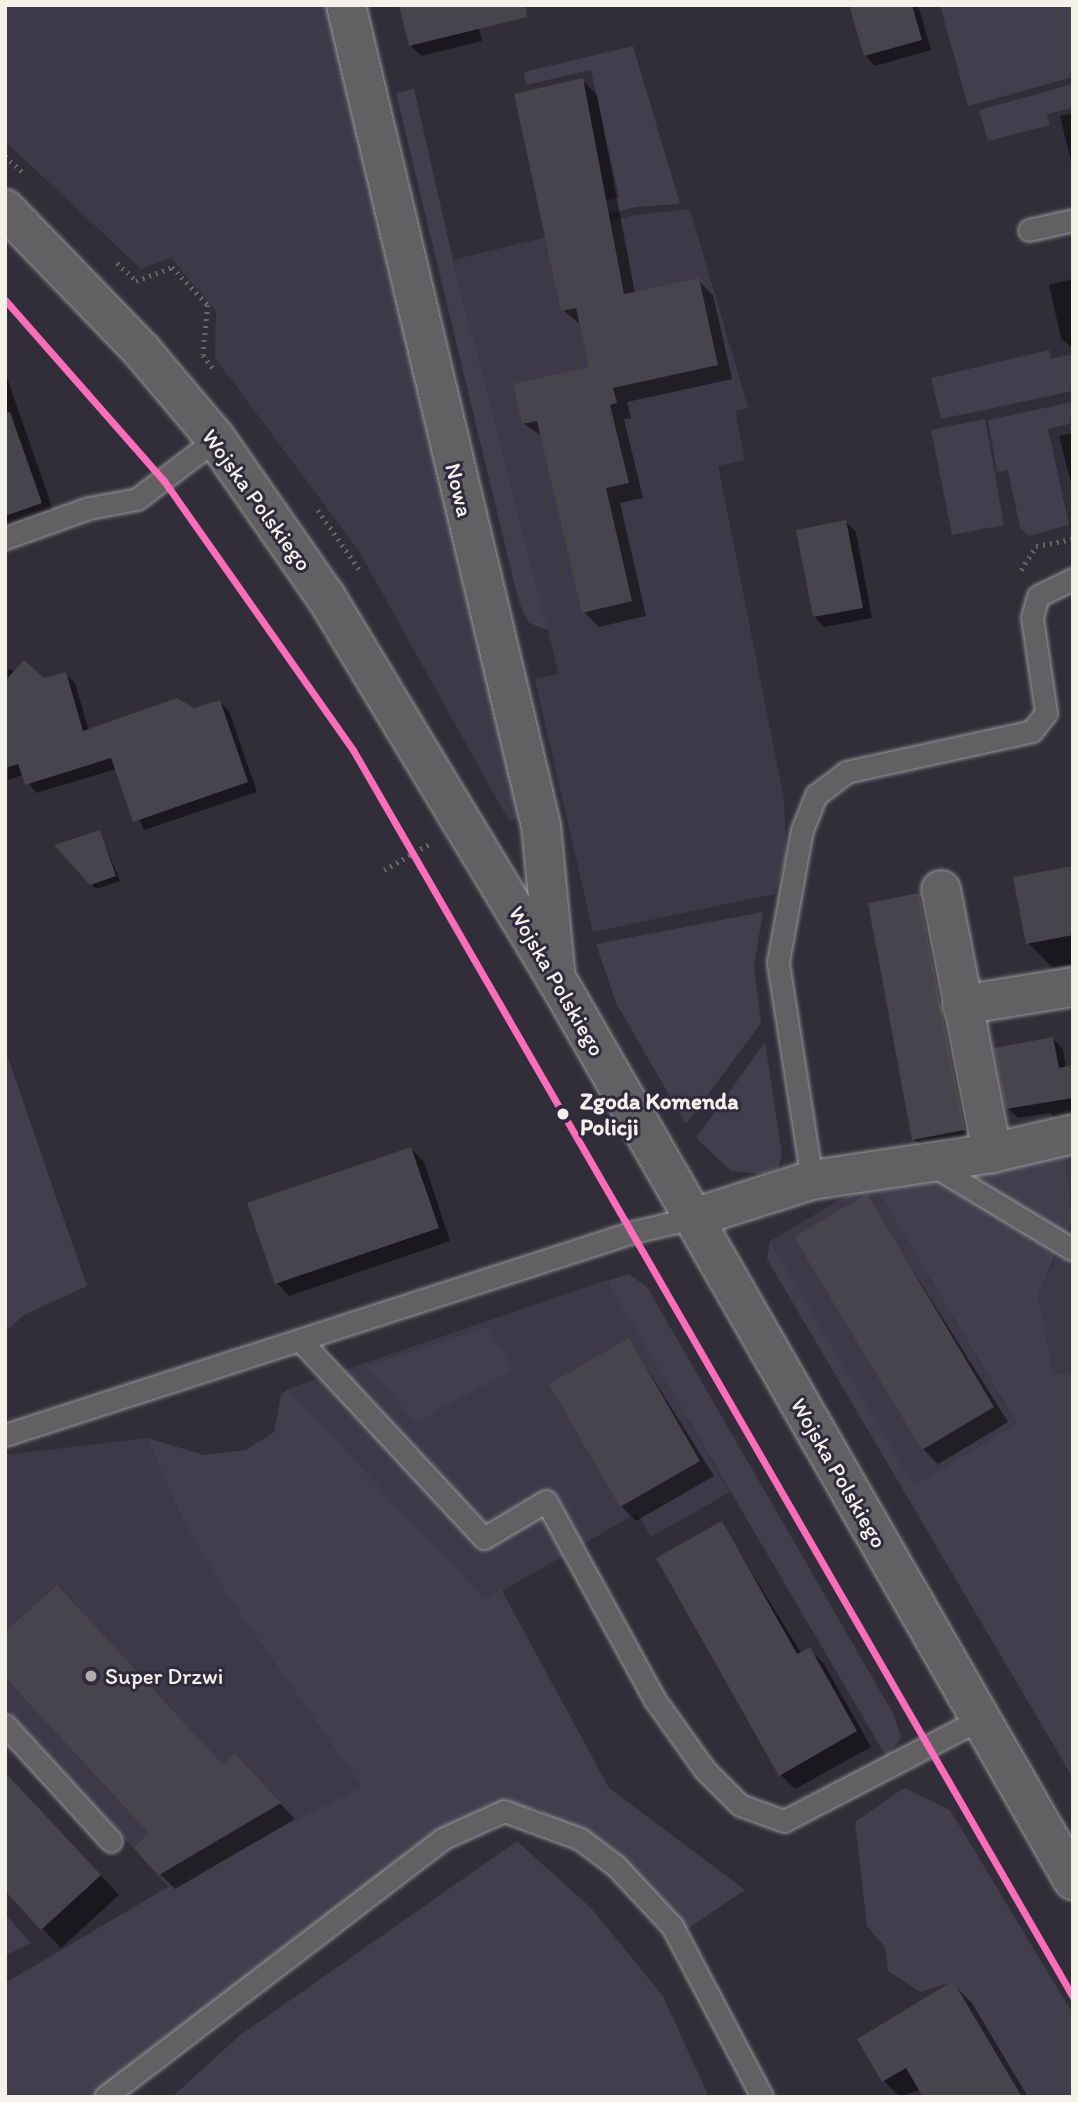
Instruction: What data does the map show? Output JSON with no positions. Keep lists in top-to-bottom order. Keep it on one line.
{"streets":{"street":["Nowa","Wojska Polskiego"]},"crossings":[["Nowa","Wojska Polskiego"]],"places":["Zgoda Komenda Policji","Super Drzwi"]}
